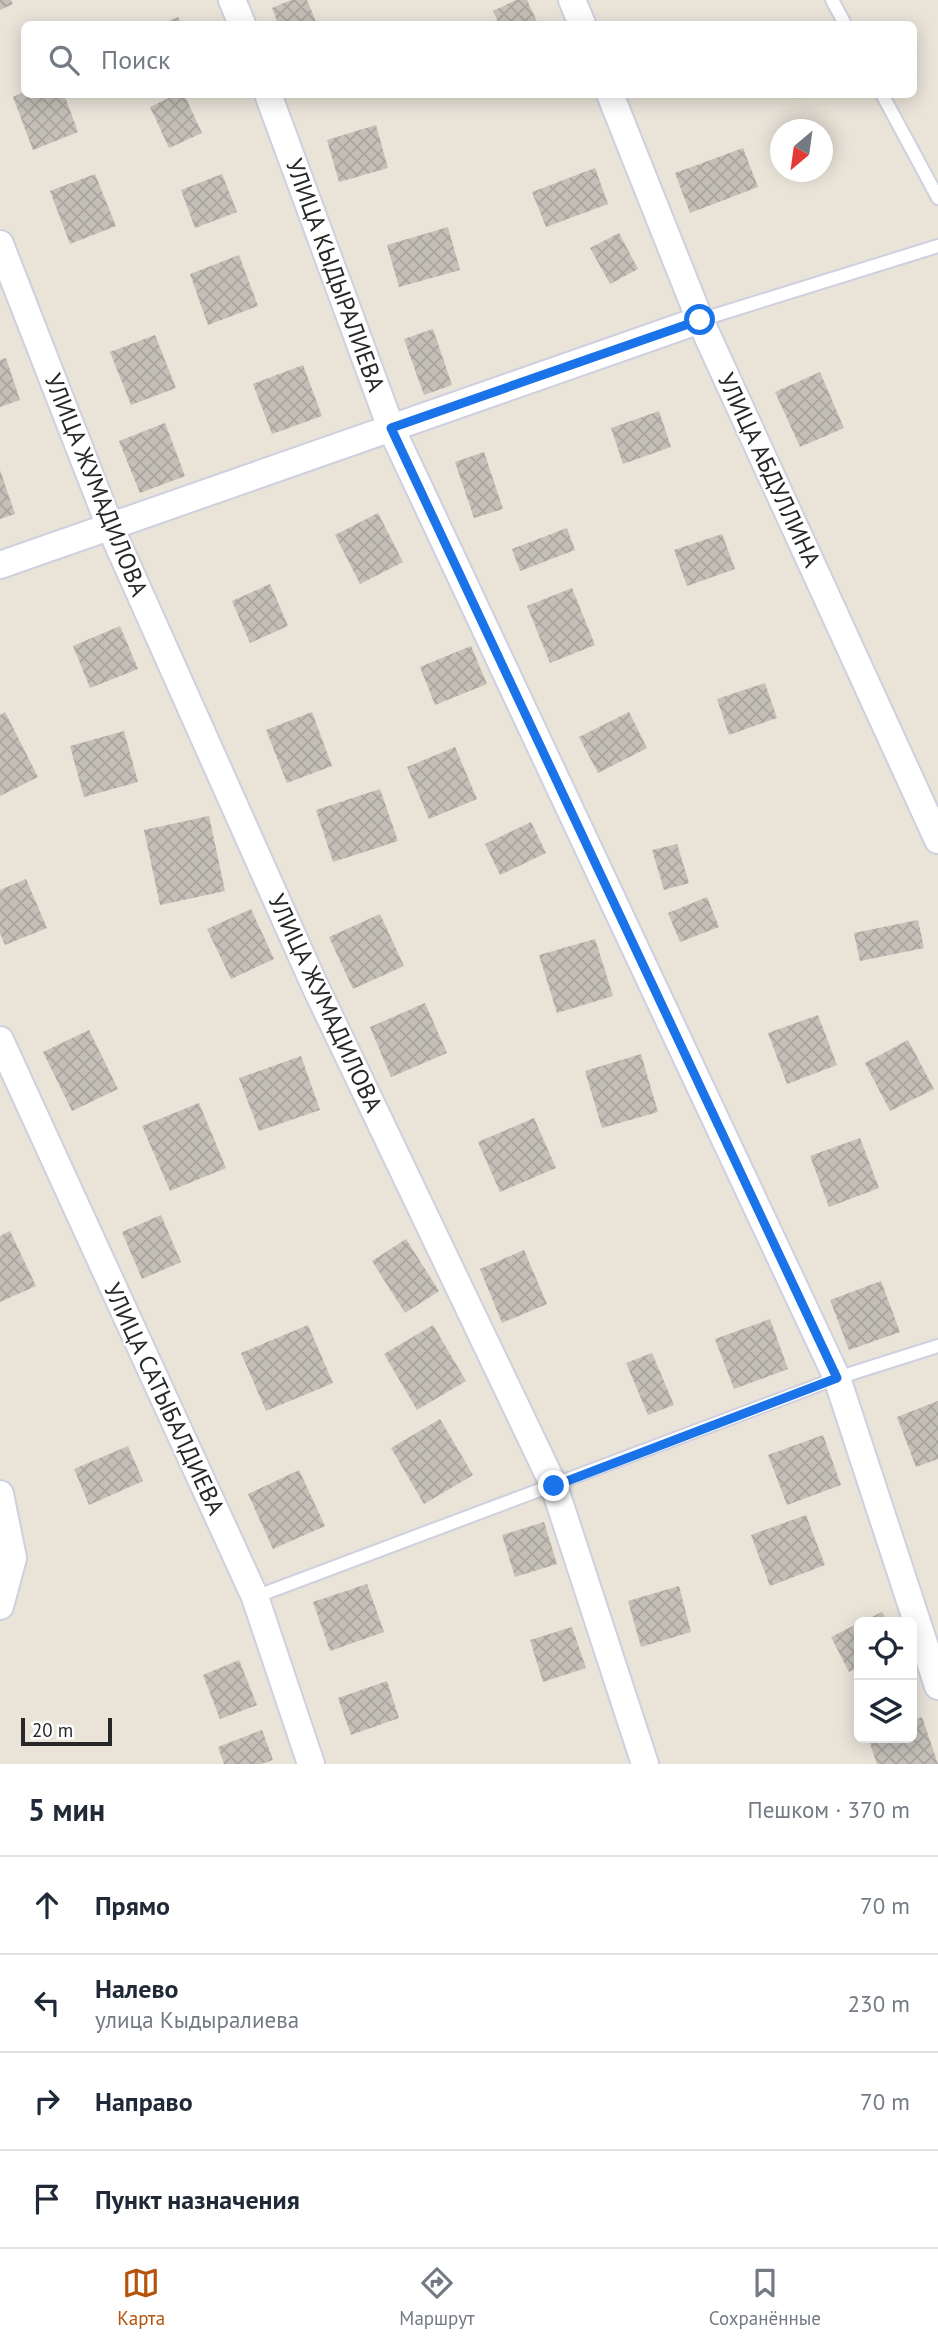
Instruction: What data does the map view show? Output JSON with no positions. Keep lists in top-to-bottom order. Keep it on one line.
{"streets":{"street":["УЛИЦА КЫДЫРАЛИЕВА","УЛИЦА АБДУЛЛИНА","УЛИЦА ЖУМАДИЛОВА","УЛИЦА САТЫБАЛДИЕВА"]},"scale_bar":"20 m","north":"bottom left","page":{"search":"Поиск","scale":"20 m","heading":["5 мин","Пешком · 370 m"],"list":[["Прямо","70 m"],["Налево","улица Кыдыралиева","230 m"],["Направо","70 m"],"Пункт назначения"],"nav":["Карта","Маршрут","Сохранённые"]}}
